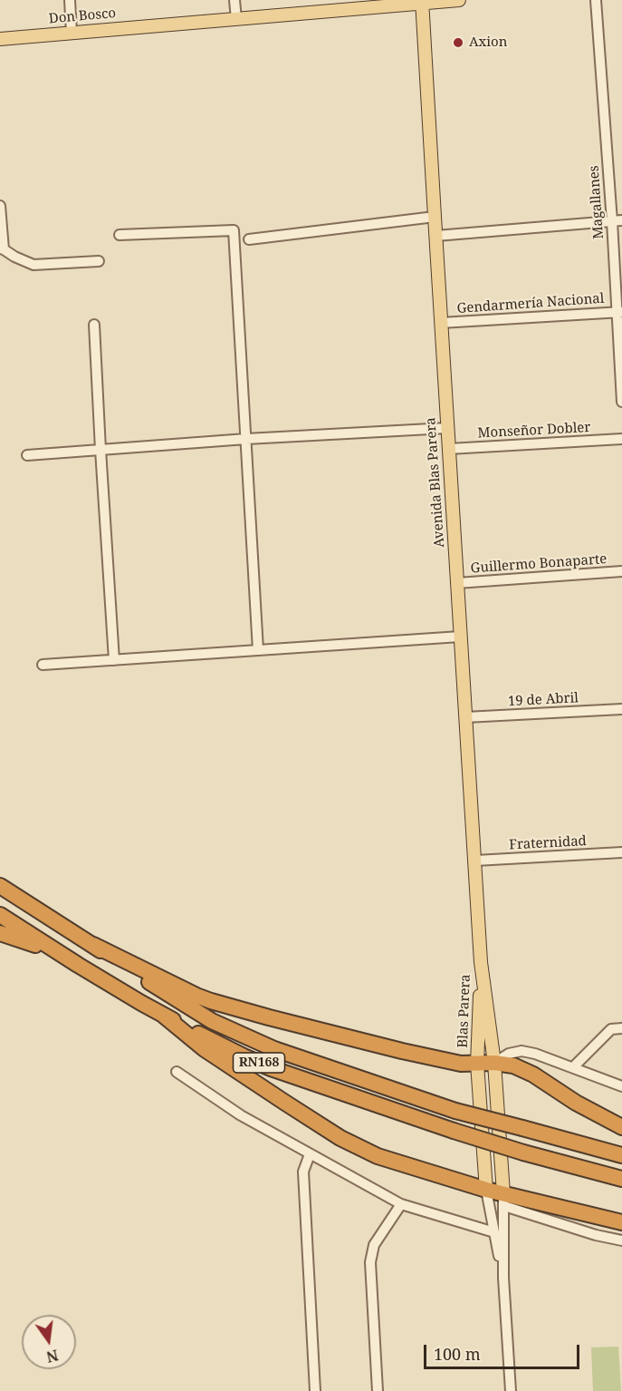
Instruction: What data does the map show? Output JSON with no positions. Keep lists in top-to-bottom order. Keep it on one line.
{"streets":{"highway":["RN168"],"main road":["Don Bosco","Avenida Blas Parera","Blas Parera"],"street":["Magallanes","Gendarmería Nacional","Monseñor Dobler","Guillermo Bonaparte","19 de Abril","Fraternidad"]},"crossings":[["Don Bosco","Avenida Blas Parera"],["Magallanes","Gendarmería Nacional"],["Gendarmería Nacional","Avenida Blas Parera"],["Monseñor Dobler","Avenida Blas Parera"],["Avenida Blas Parera","Guillermo Bonaparte"],["Avenida Blas Parera","19 de Abril"],["Avenida Blas Parera","Fraternidad"],["Avenida Blas Parera","Blas Parera"]],"places":["Axion"],"scale_bar":"100 m","north":"bottom"}
